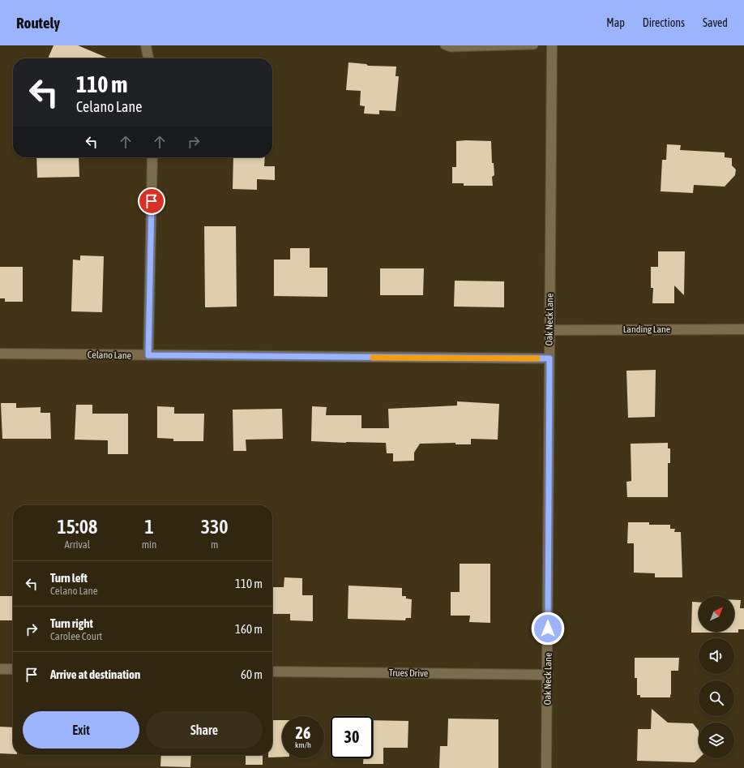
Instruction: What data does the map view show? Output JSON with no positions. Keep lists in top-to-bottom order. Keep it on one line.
{"streets":{"street":["Oak Neck Lane","Landing Lane","Celano Lane","Trues Drive"]},"crossings":[["Oak Neck Lane","Landing Lane"],["Oak Neck Lane","Celano Lane"],["Oak Neck Lane","Trues Drive"]],"north":"top right","page":{"header":"Routely","nav":["Map","Directions","Saved"],"turn":["110 m","Celano Lane"],"eta":["15:08","Arrival","1","min","330","m"],"list":[{"name":"Turn left","note":"Celano Lane","value":"110 m"},{"name":"Turn right","note":"Carolee Court","value":"160 m"},{"name":"Arrive at destination","value":"60 m"}],"buttons":["Exit","Share"],"speed":"26 km/h","limit":"30"}}
